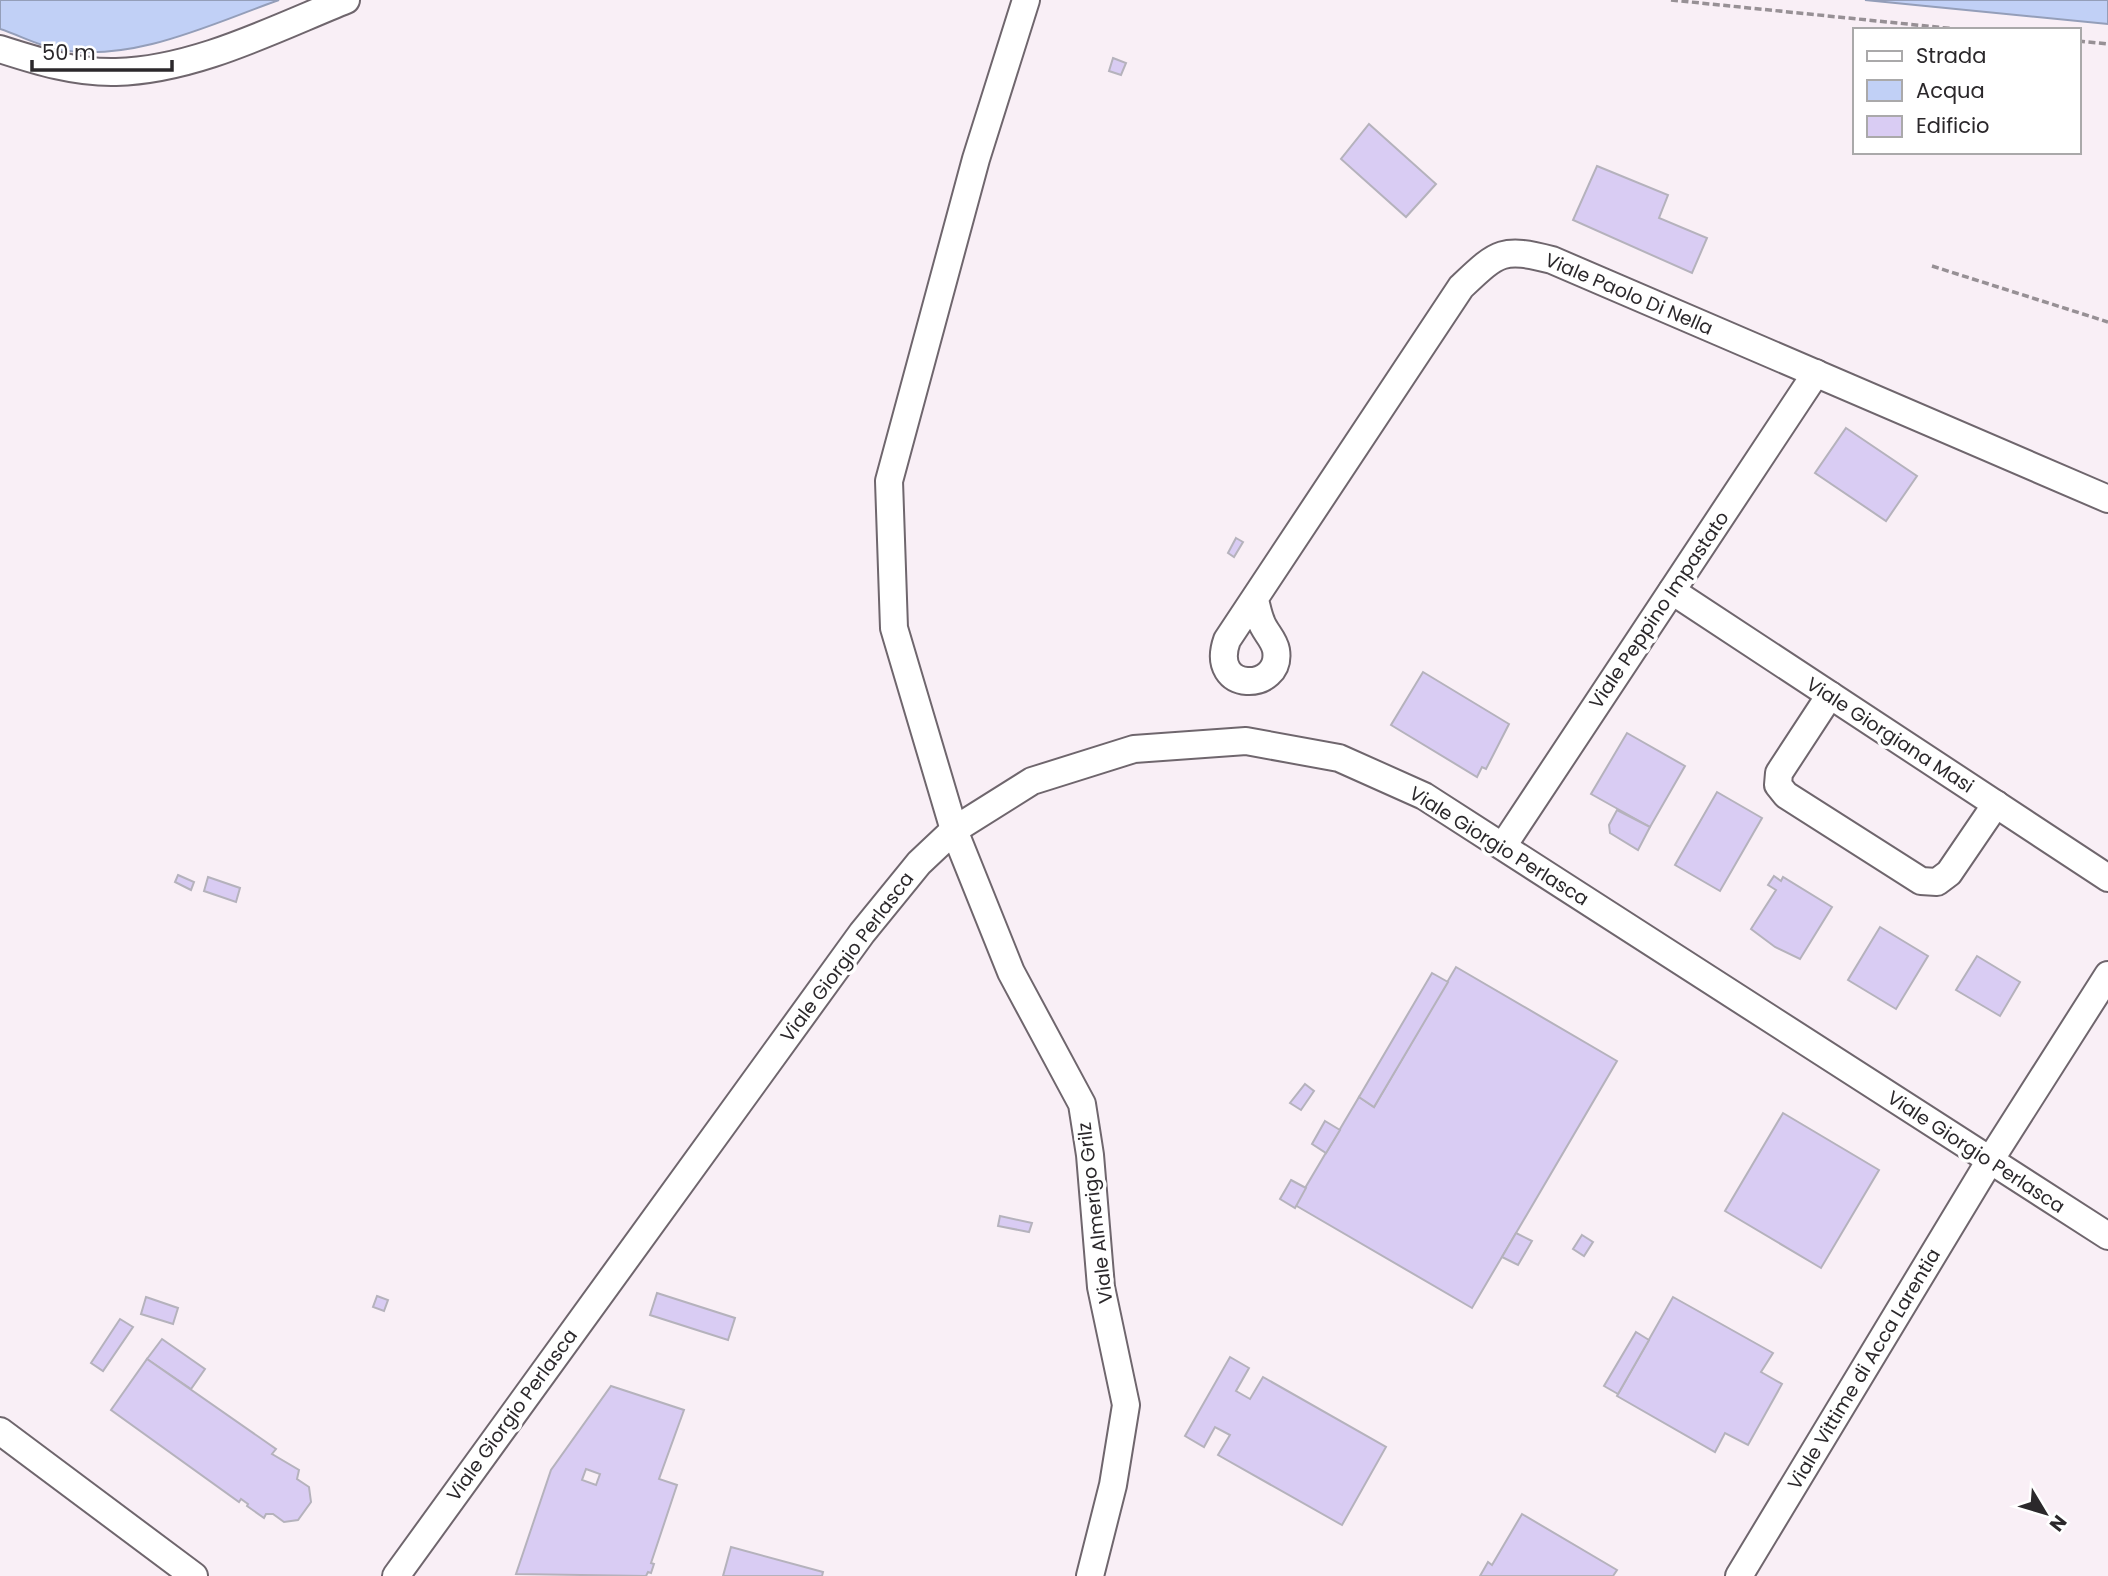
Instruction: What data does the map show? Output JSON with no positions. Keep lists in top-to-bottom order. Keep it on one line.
{"streets":{"street":["Viale Paolo Di Nella","Viale Peppino Impastato","Viale Giorgiana Masi","Viale Giorgio Perlasca","Viale Almerigo Grilz","Viale Vittime di Acca Larentia"]},"crossings":[["Viale Paolo Di Nella","Viale Peppino Impastato"],["Viale Peppino Impastato","Viale Giorgiana Masi"],["Viale Peppino Impastato","Viale Giorgio Perlasca"],["Viale Giorgio Perlasca","Viale Almerigo Grilz"],["Viale Giorgio Perlasca","Viale Vittime di Acca Larentia"]],"legend":["Strada","Acqua","Edificio"],"scale_bar":"50 m","north":"bottom right"}
